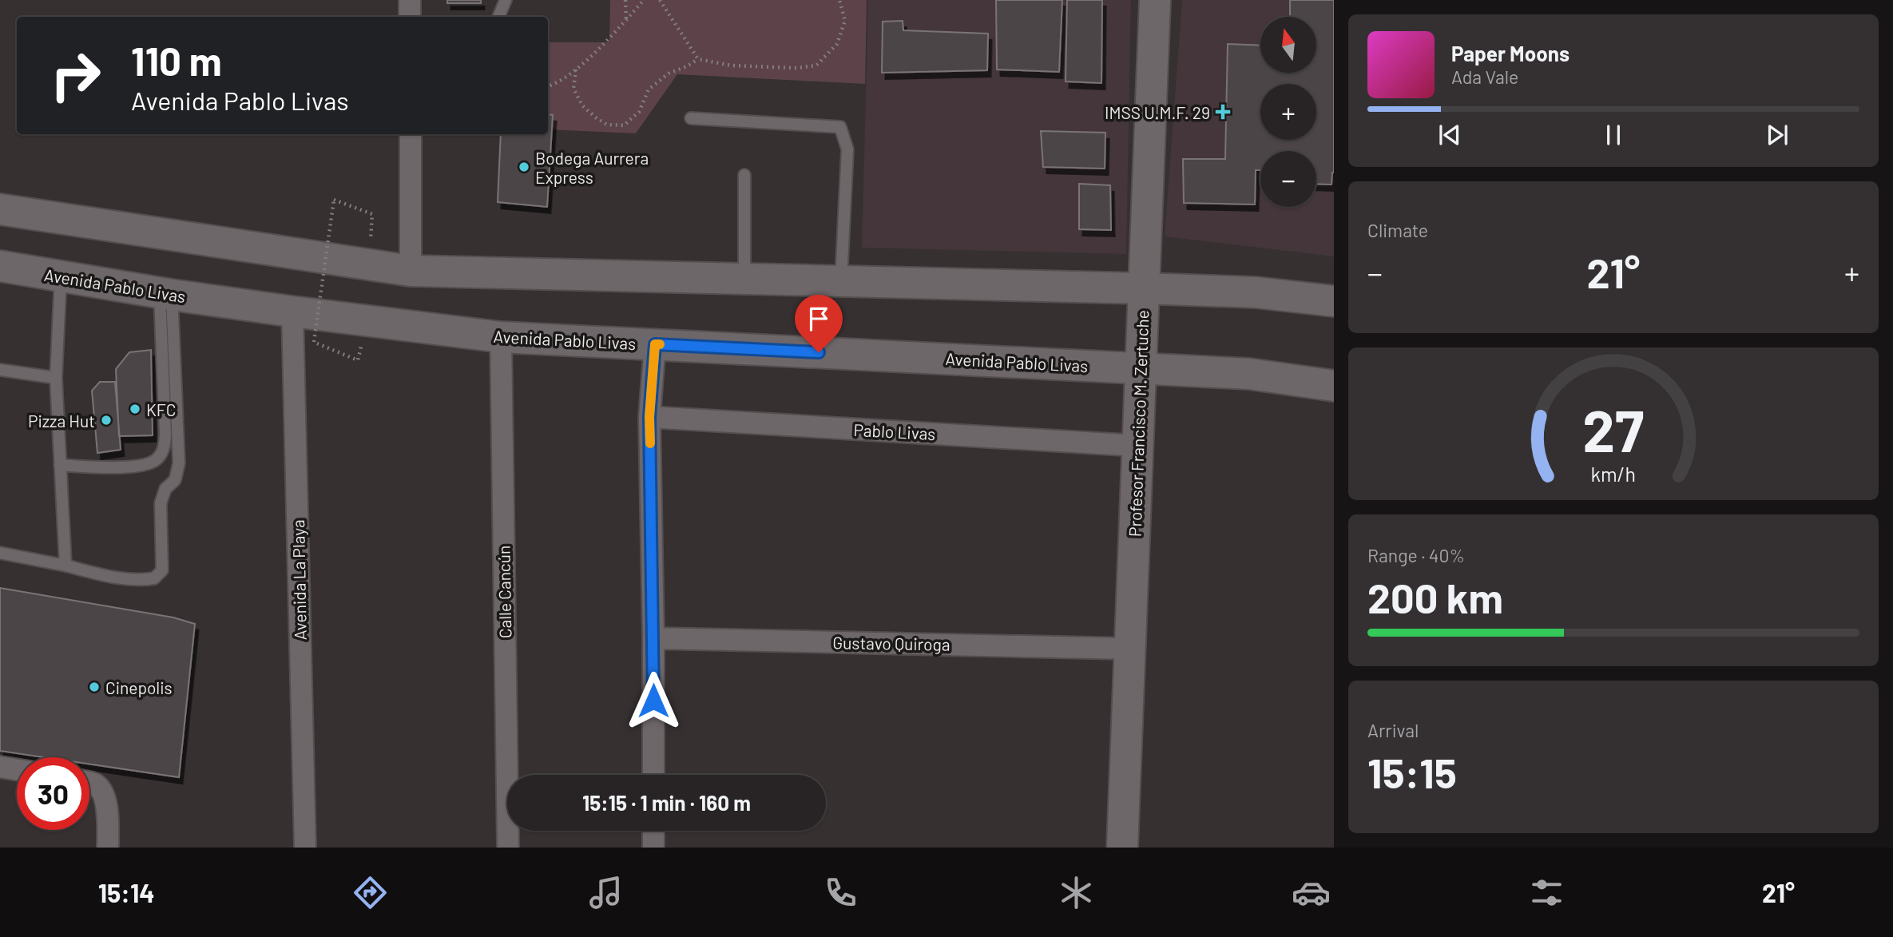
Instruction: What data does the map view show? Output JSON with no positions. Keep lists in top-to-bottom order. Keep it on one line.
{"streets":{"main road":["Avenida Pablo Livas","Profesor Francisco M. Zertuche"],"street":["Pablo Livas","Avenida La Playa","Calle Cancún","Gustavo Quiroga"]},"crossings":[["Avenida Pablo Livas","Profesor Francisco M. Zertuche"],["Avenida Pablo Livas","Avenida La Playa"],["Avenida Pablo Livas","Calle Cancún"],["Profesor Francisco M. Zertuche","Pablo Livas"],["Profesor Francisco M. Zertuche","Gustavo Quiroga"]],"places":{"health":["IMSS U.M.F. 29"],"other":["Bodega Aurrera Express","KFC","Pizza Hut","Cinepolis"]},"north":"top","page":{"map_buttons":["+","−"],"turn":["110 m","Avenida Pablo Livas"],"song":["Paper Moons","Ada Vale"],"tile":["Climate",["Range · 40%","200 km"],["Arrival","15:15"]],"heat":["−","21°","+"],"limit":"30","trip":"15:15 · 1 min · 160 m","tabs":["15:14","21°"],"gauge":["27","km/h"]}}
